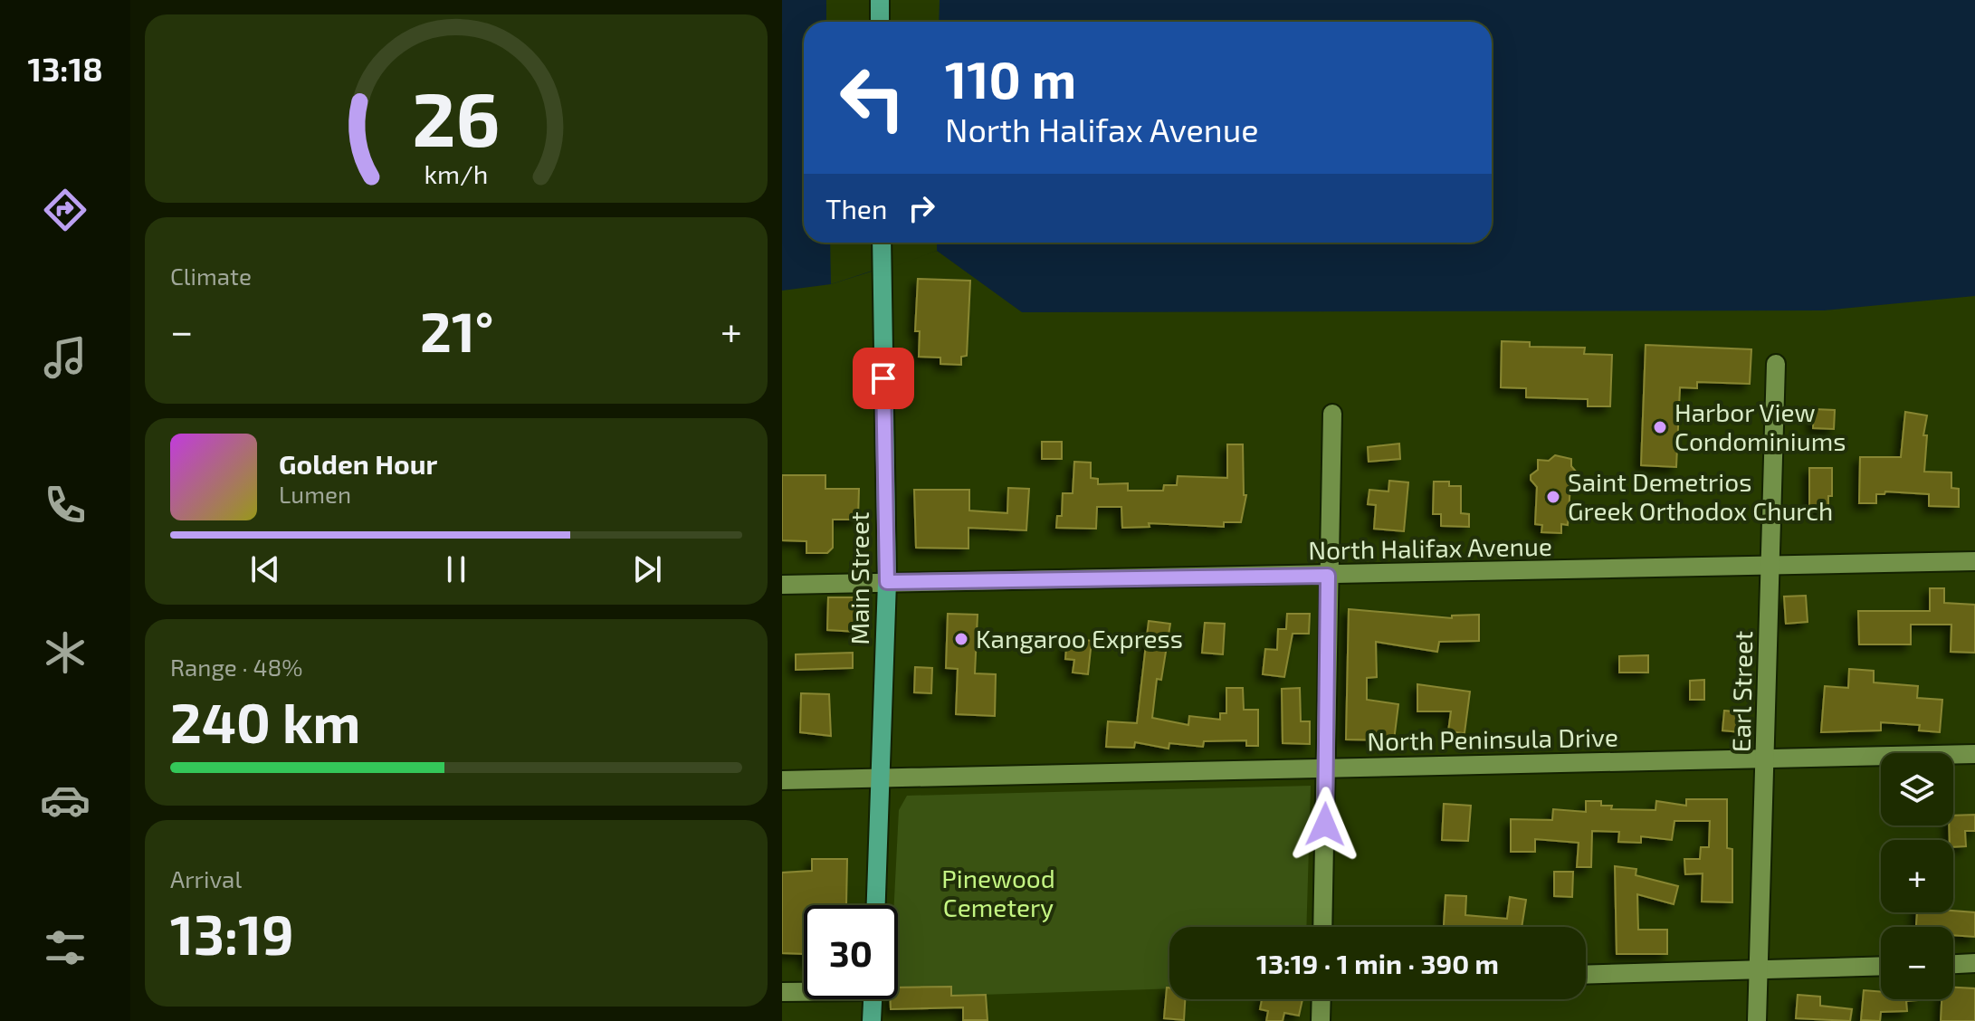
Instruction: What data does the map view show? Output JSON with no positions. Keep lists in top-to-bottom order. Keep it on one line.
{"streets":{"main road":["Main Street"],"street":["North Halifax Avenue","Earl Street","North Peninsula Drive"]},"crossings":[["North Halifax Avenue","Main Street"],["North Halifax Avenue","Earl Street"],["Main Street","North Peninsula Drive"],["Earl Street","North Peninsula Drive"]],"parks":["Pinewood Cemetery"],"places":["Harbor View Condominiums","Saint Demetrios Greek Orthodox Church","Kangaroo Express"],"page":{"tabs":"13:18","turn":["110 m","North Halifax Avenue"],"then":"Then","tile":["Climate",["Range · 48%","240 km"],["Arrival","13:19"]],"heat":["−","21°","+"],"song":["Golden Hour","Lumen"],"map_buttons":["+","−"],"limit":"30","trip":"13:19 · 1 min · 390 m","gauge":["26","km/h"]}}
